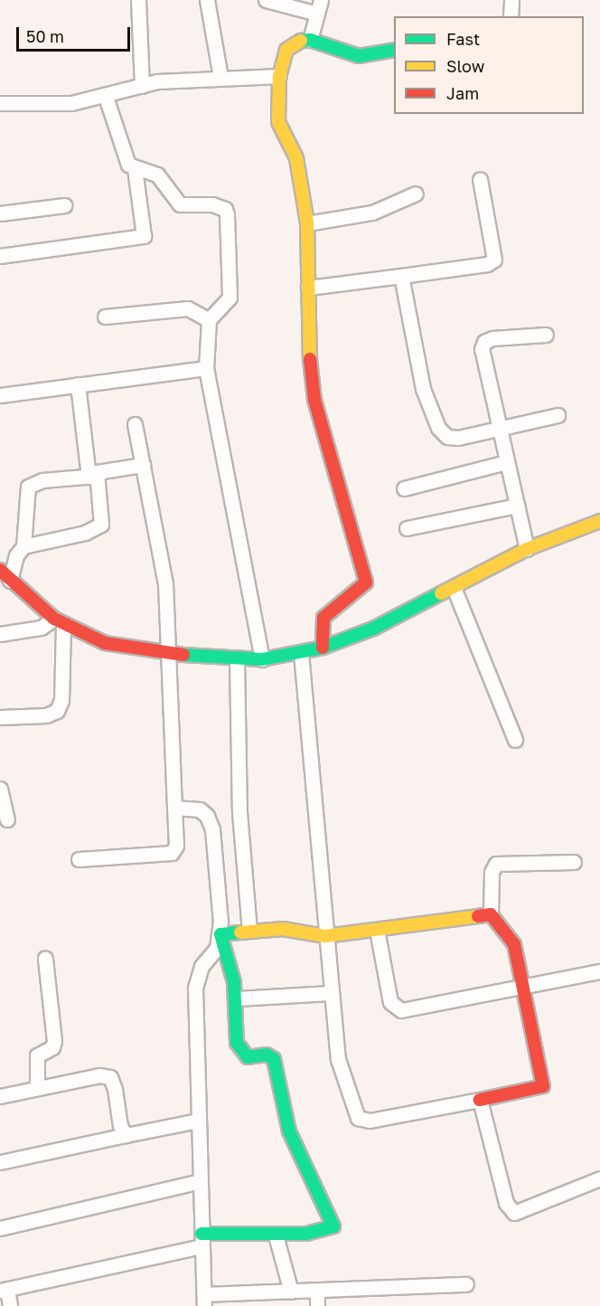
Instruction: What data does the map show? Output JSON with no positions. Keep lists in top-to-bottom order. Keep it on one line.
{"legend":["Fast","Slow","Jam"],"scale_bar":"50 m"}
